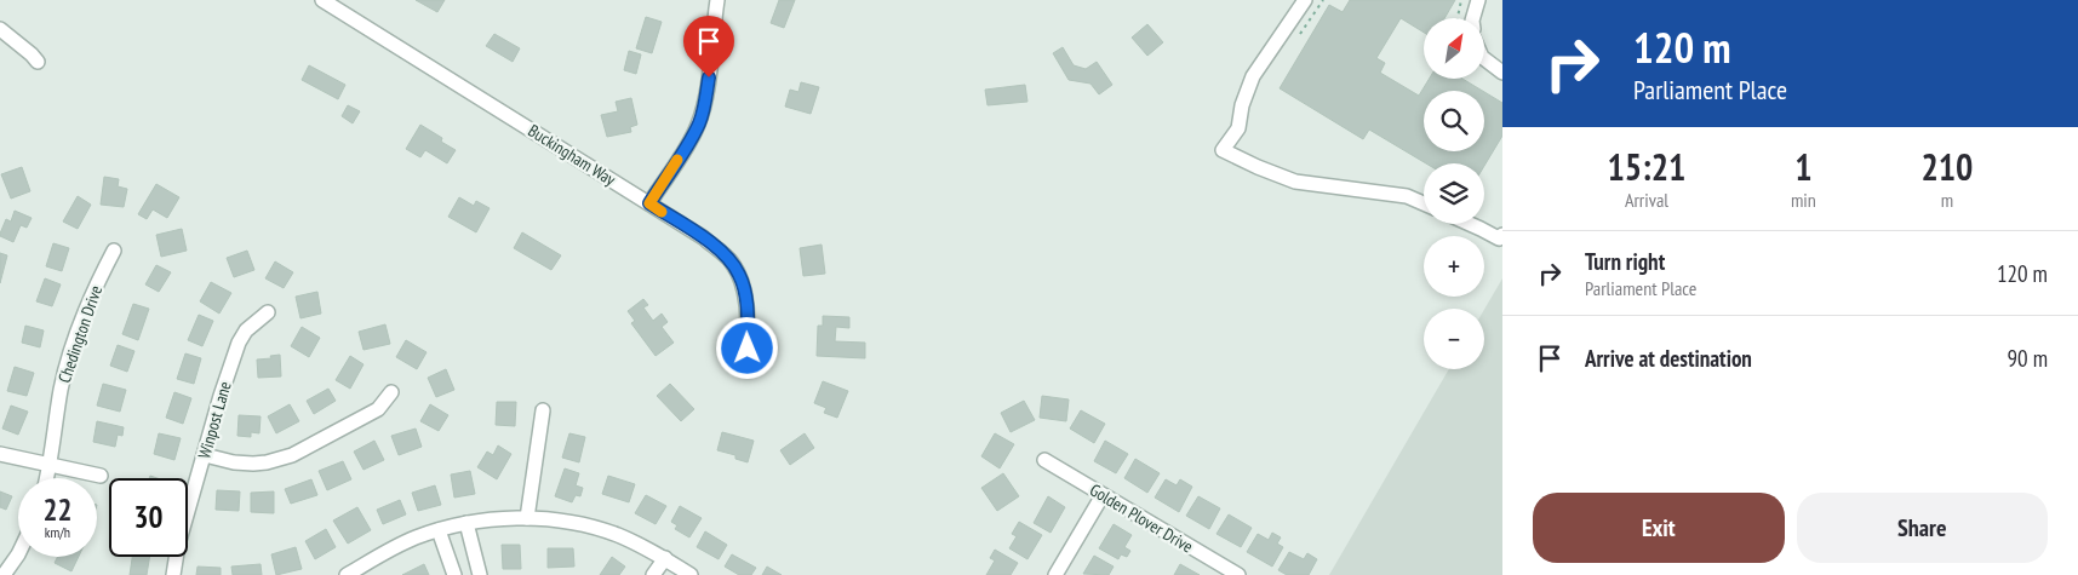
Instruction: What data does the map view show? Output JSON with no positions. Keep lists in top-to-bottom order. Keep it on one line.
{"streets":{"street":["Buckingham Way","Chedington Drive","Winpost Lane","Golden Plover Drive"]},"north":"top right","page":{"turn":["120 m","Parliament Place"],"map_buttons":["+","−"],"eta":["15:21","Arrival","1","min","210","m"],"list":[{"name":"Turn right","note":"Parliament Place","value":"120 m"},{"name":"Arrive at destination","value":"90 m"}],"speed":"22 km/h","limit":"30","buttons":["Exit","Share"]}}
